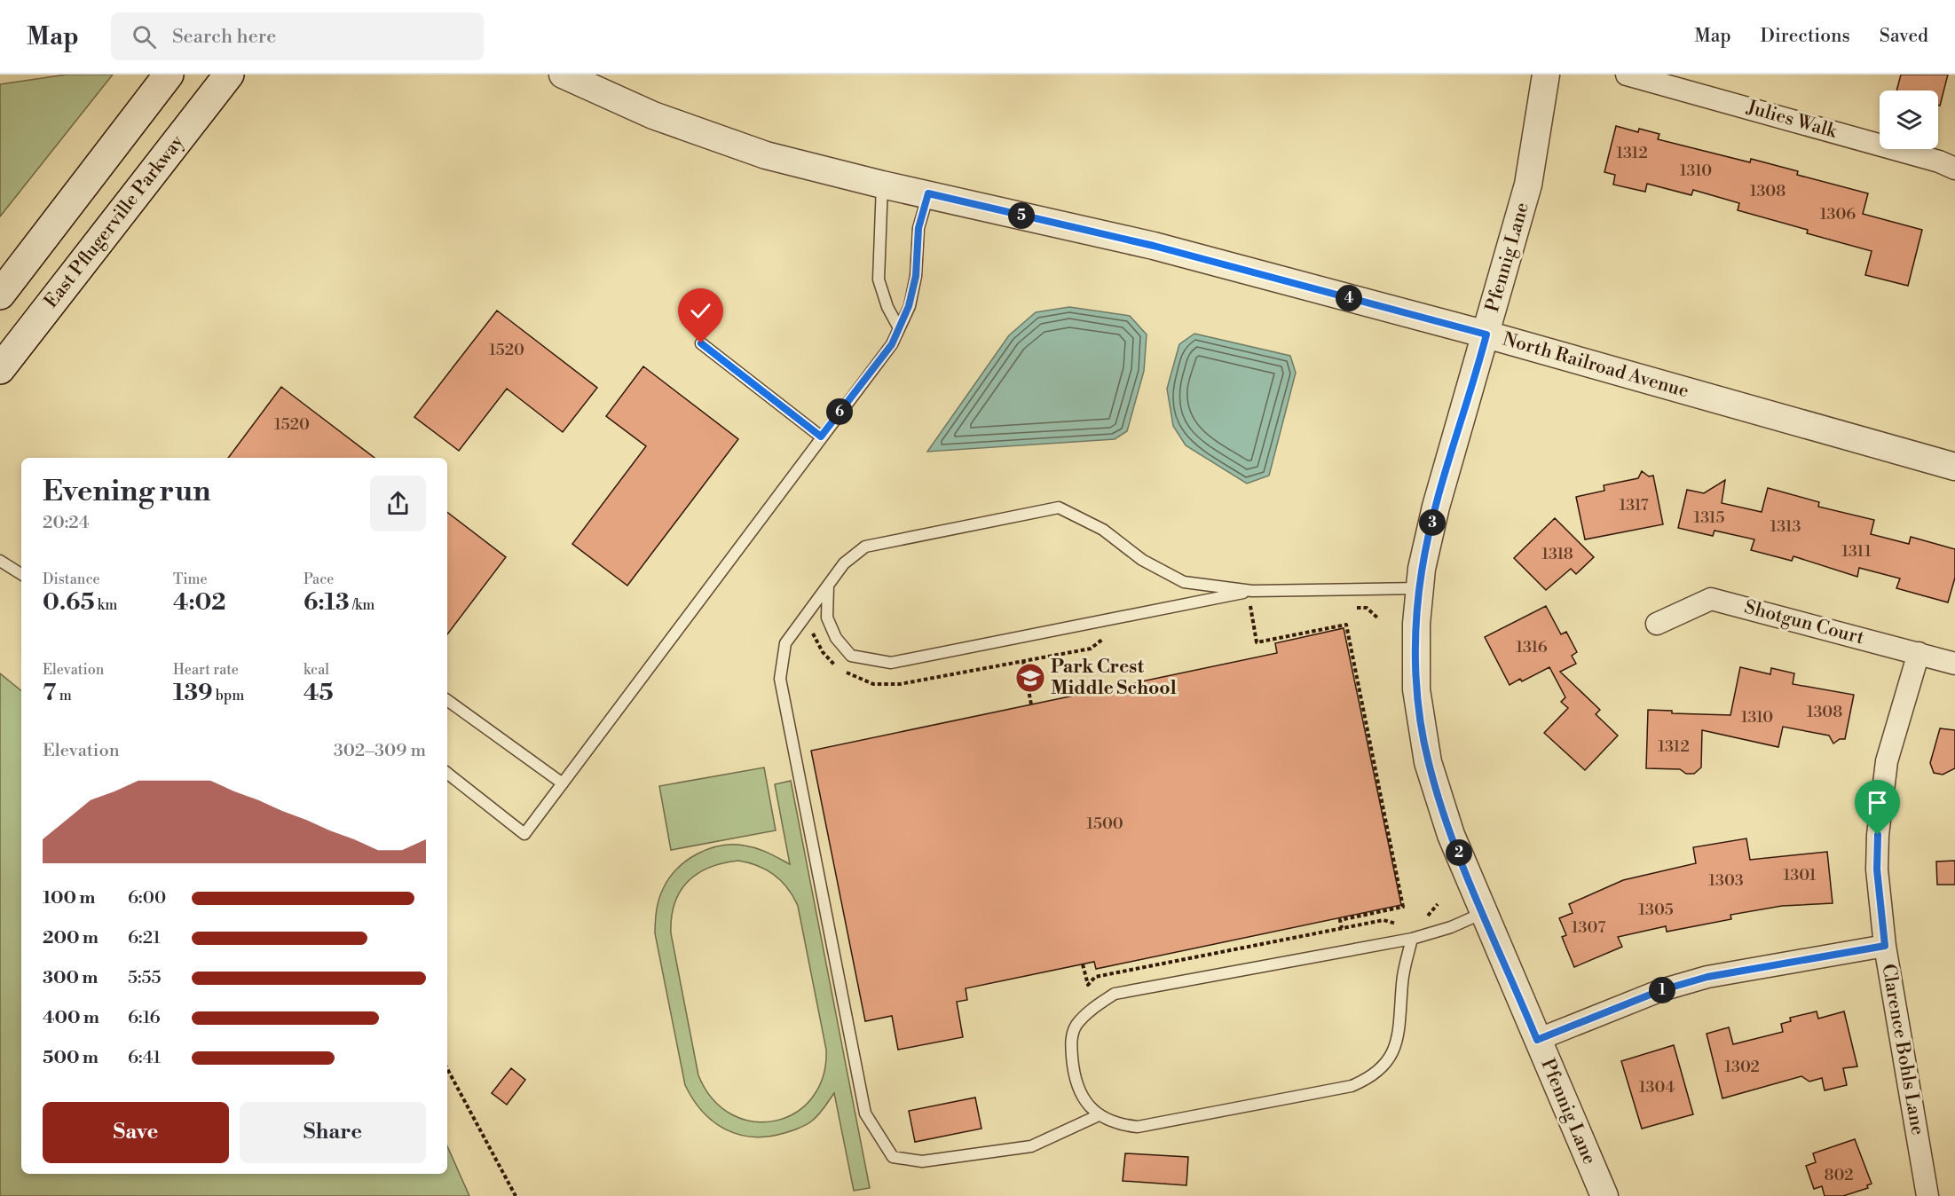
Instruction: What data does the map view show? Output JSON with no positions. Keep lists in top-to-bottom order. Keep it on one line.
{"streets":{"main road":["East Pflugerville Parkway"],"street":["Julies Walk","Pfennig Lane","North Railroad Avenue","Shotgun Court","Clarence Bohls Lane"]},"crossings":[["Pfennig Lane","North Railroad Avenue"],["Shotgun Court","Clarence Bohls Lane"]],"places":{"school or university":["Park Crest Middle School"]},"house_numbers":["1312","1310","1308","1306","1520","1520","1317","1315","1313","1311","1318","1316","1308","1310","1312","1500","1301","1303","1305","1307","1302","1304","802"],"page":{"header":"Map","search":"Search here","nav":["Map","Directions","Saved"],"pins":["5","4","6","3","2","1"],"heading":["Evening run","20:24"],"stats":[["Distance","0.65 km"],["Time","4:02"],["Pace","6:13 /km"],["Elevation","7 m"],["Heart rate","139 bpm"],["kcal","45"]],"chart":["Elevation","302–309 m"],"list":[{"name":"100 m","note":"6:00"},{"name":"200 m","note":"6:21"},{"name":"300 m","note":"5:55"},{"name":"400 m","note":"6:16"},{"name":"500 m","note":"6:41"}],"buttons":["Save","Share"]}}
